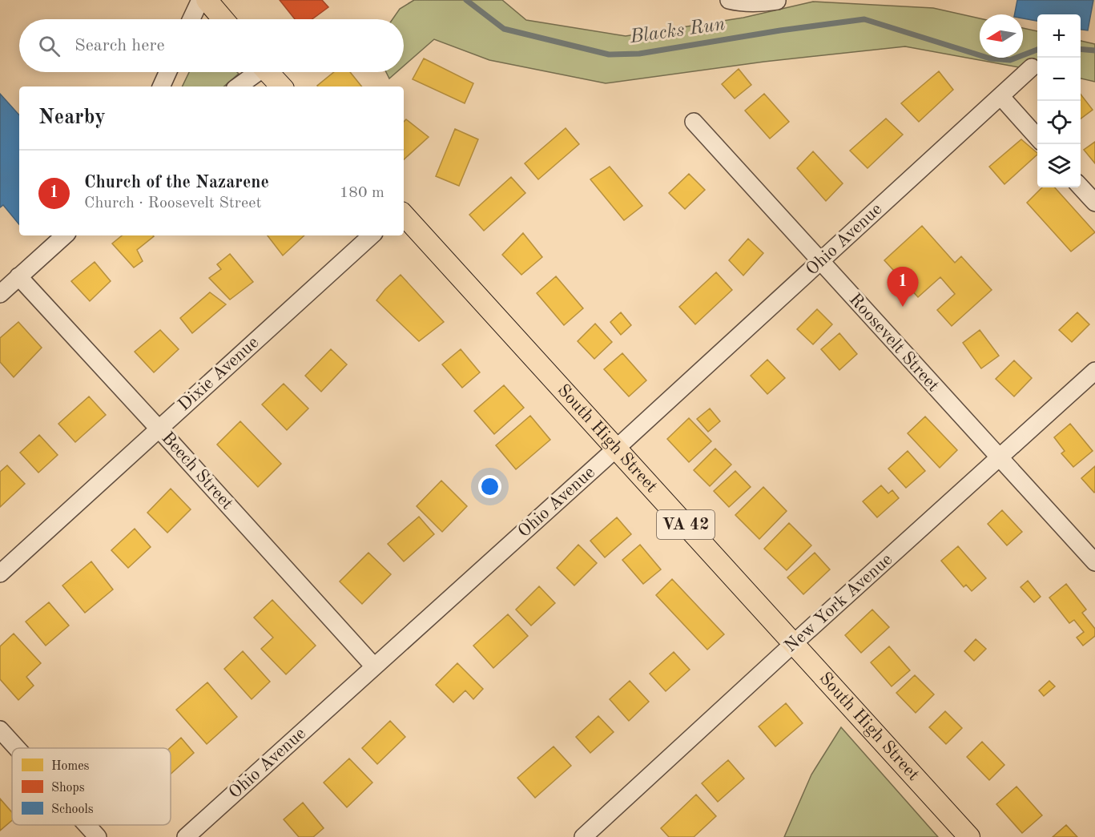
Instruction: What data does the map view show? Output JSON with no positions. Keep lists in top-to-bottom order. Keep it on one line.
{"streets":{"main road":["South High Street","VA 42"],"street":["Ohio Avenue","Roosevelt Street","Dixie Avenue","Beech Street","New York Avenue"]},"crossings":[["Ohio Avenue","Roosevelt Street"],["Ohio Avenue","South High Street"],["Ohio Avenue","Beech Street"],["Roosevelt Street","New York Avenue"],["Dixie Avenue","Beech Street"],["South High Street","New York Avenue"]],"water":["Blacks Run"],"legend":["Homes","Shops","Schools"],"north":"left","page":{"map_buttons":["+","−"],"search":"Search here","heading":"Nearby","list":[{"mark":"1","name":"Church of the Nazarene","note":"Church · Roosevelt Street","value":"180 m"}],"pins":"1"}}
